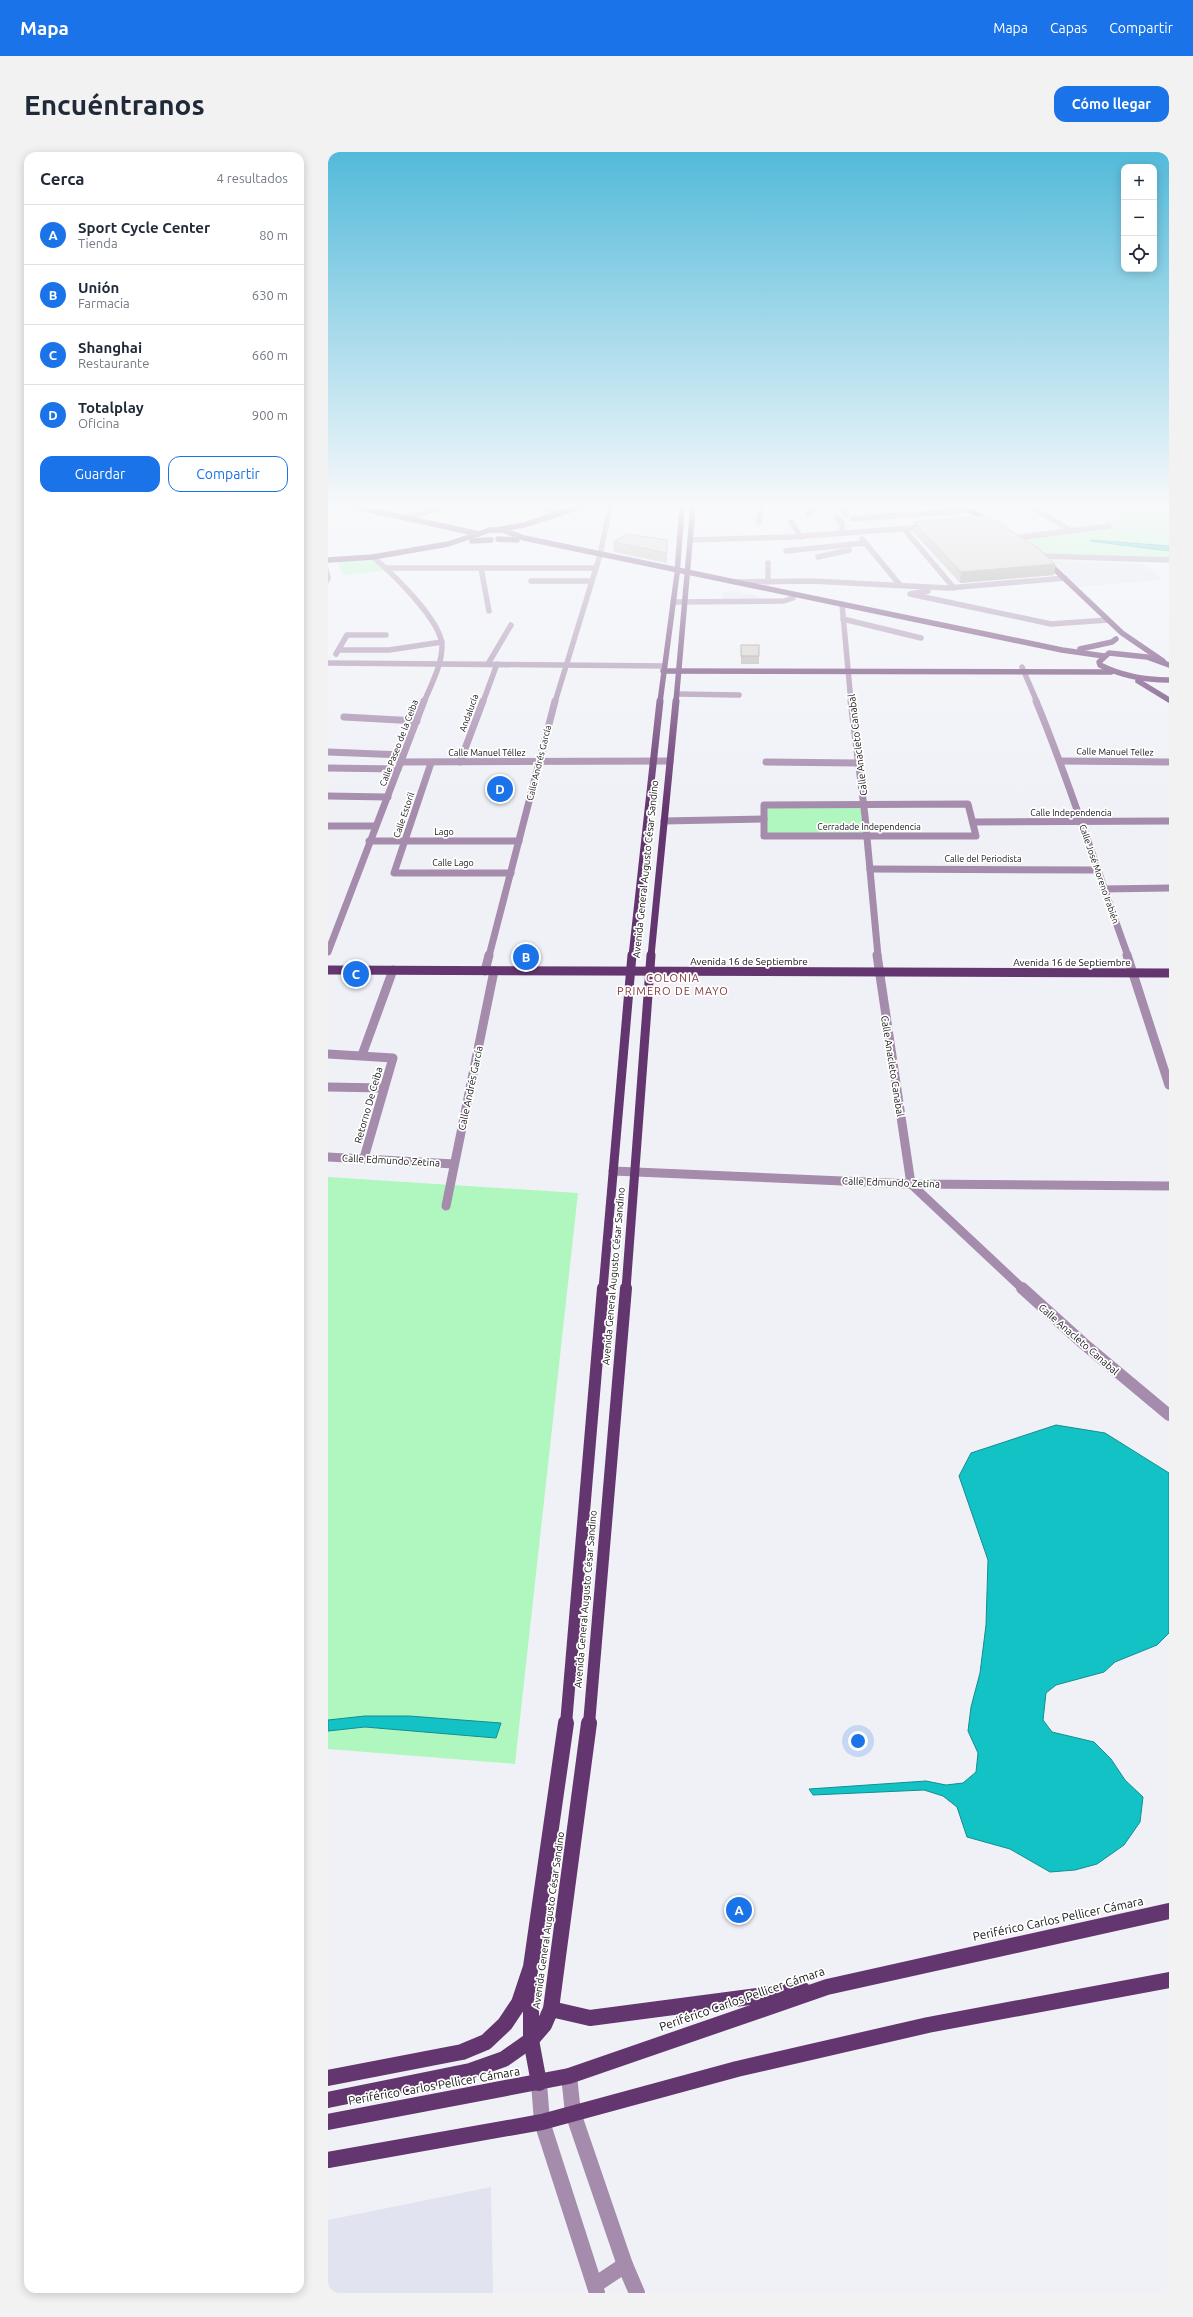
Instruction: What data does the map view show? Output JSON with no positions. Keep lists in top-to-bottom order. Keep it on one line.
{"streets":{"main road":["Avenida General Augusto César Sandino","Avenida 16 de Septiembre","Periférico Carlos Pellicer Cámara"],"street":["Andalucía","Calle Paseo de la Ceiba","Calle Anacleto Canabal","Calle Manuel Tellez","Calle Manuel Téllez","Calle Andrés García","Calle Independencia","Calle Estoril","Cerradade Independencia","Lago","Calle del Periodista","Calle Lago","Calle José Moreno Irabién","Retorno De Ceiba","Calle Edmundo Zetina"]},"crossings":[["Andalucía","Calle Manuel Téllez"],["Calle Paseo de la Ceiba","Calle Manuel Téllez"],["Calle Paseo de la Ceiba","Lago"],["Calle Anacleto Canabal","Cerradade Independencia"],["Calle Anacleto Canabal","Calle del Periodista"],["Calle Anacleto Canabal","Avenida 16 de Septiembre"],["Calle Anacleto Canabal","Calle Edmundo Zetina"],["Calle Manuel Tellez","Calle José Moreno Irabién"],["Calle Manuel Téllez","Calle Andrés García"],["Calle Manuel Téllez","Calle Estoril"],["Calle Manuel Téllez","Avenida General Augusto César Sandino"],["Calle Andrés García","Lago"],["Calle Andrés García","Calle Lago"],["Calle Andrés García","Avenida 16 de Septiembre"],["Calle Andrés García","Calle Edmundo Zetina"],["Calle Independencia","Cerradade Independencia"],["Calle Independencia","Calle José Moreno Irabién"],["Calle Estoril","Lago"],["Calle Estoril","Calle Lago"],["Calle del Periodista","Calle José Moreno Irabién"],["Avenida General Augusto César Sandino","Avenida 16 de Septiembre"],["Avenida General Augusto César Sandino","Calle Edmundo Zetina"],["Avenida General Augusto César Sandino","Periférico Carlos Pellicer Cámara"],["Calle José Moreno Irabién","Avenida 16 de Septiembre"],["Retorno De Ceiba","Calle Edmundo Zetina"]],"districts":["COLONIA PRIMERO DE MAYO"],"page":{"header":"Mapa","nav":["Mapa","Capas","Compartir"],"buttons":["Cómo llegar",["Guardar","Compartir"]],"title":"Encuéntranos","heading":["Cerca","4 resultados"],"map_buttons":["+","−"],"list":[{"mark":"A","name":"Sport Cycle Center","note":"Tienda","value":"80 m"},{"mark":"B","name":"Unión","note":"Farmacia","value":"630 m"},{"mark":"C","name":"Shanghai","note":"Restaurante","value":"660 m"},{"mark":"D","name":"Totalplay","note":"Oficina","value":"900 m"}],"pins":["D","B","C","A"]}}
